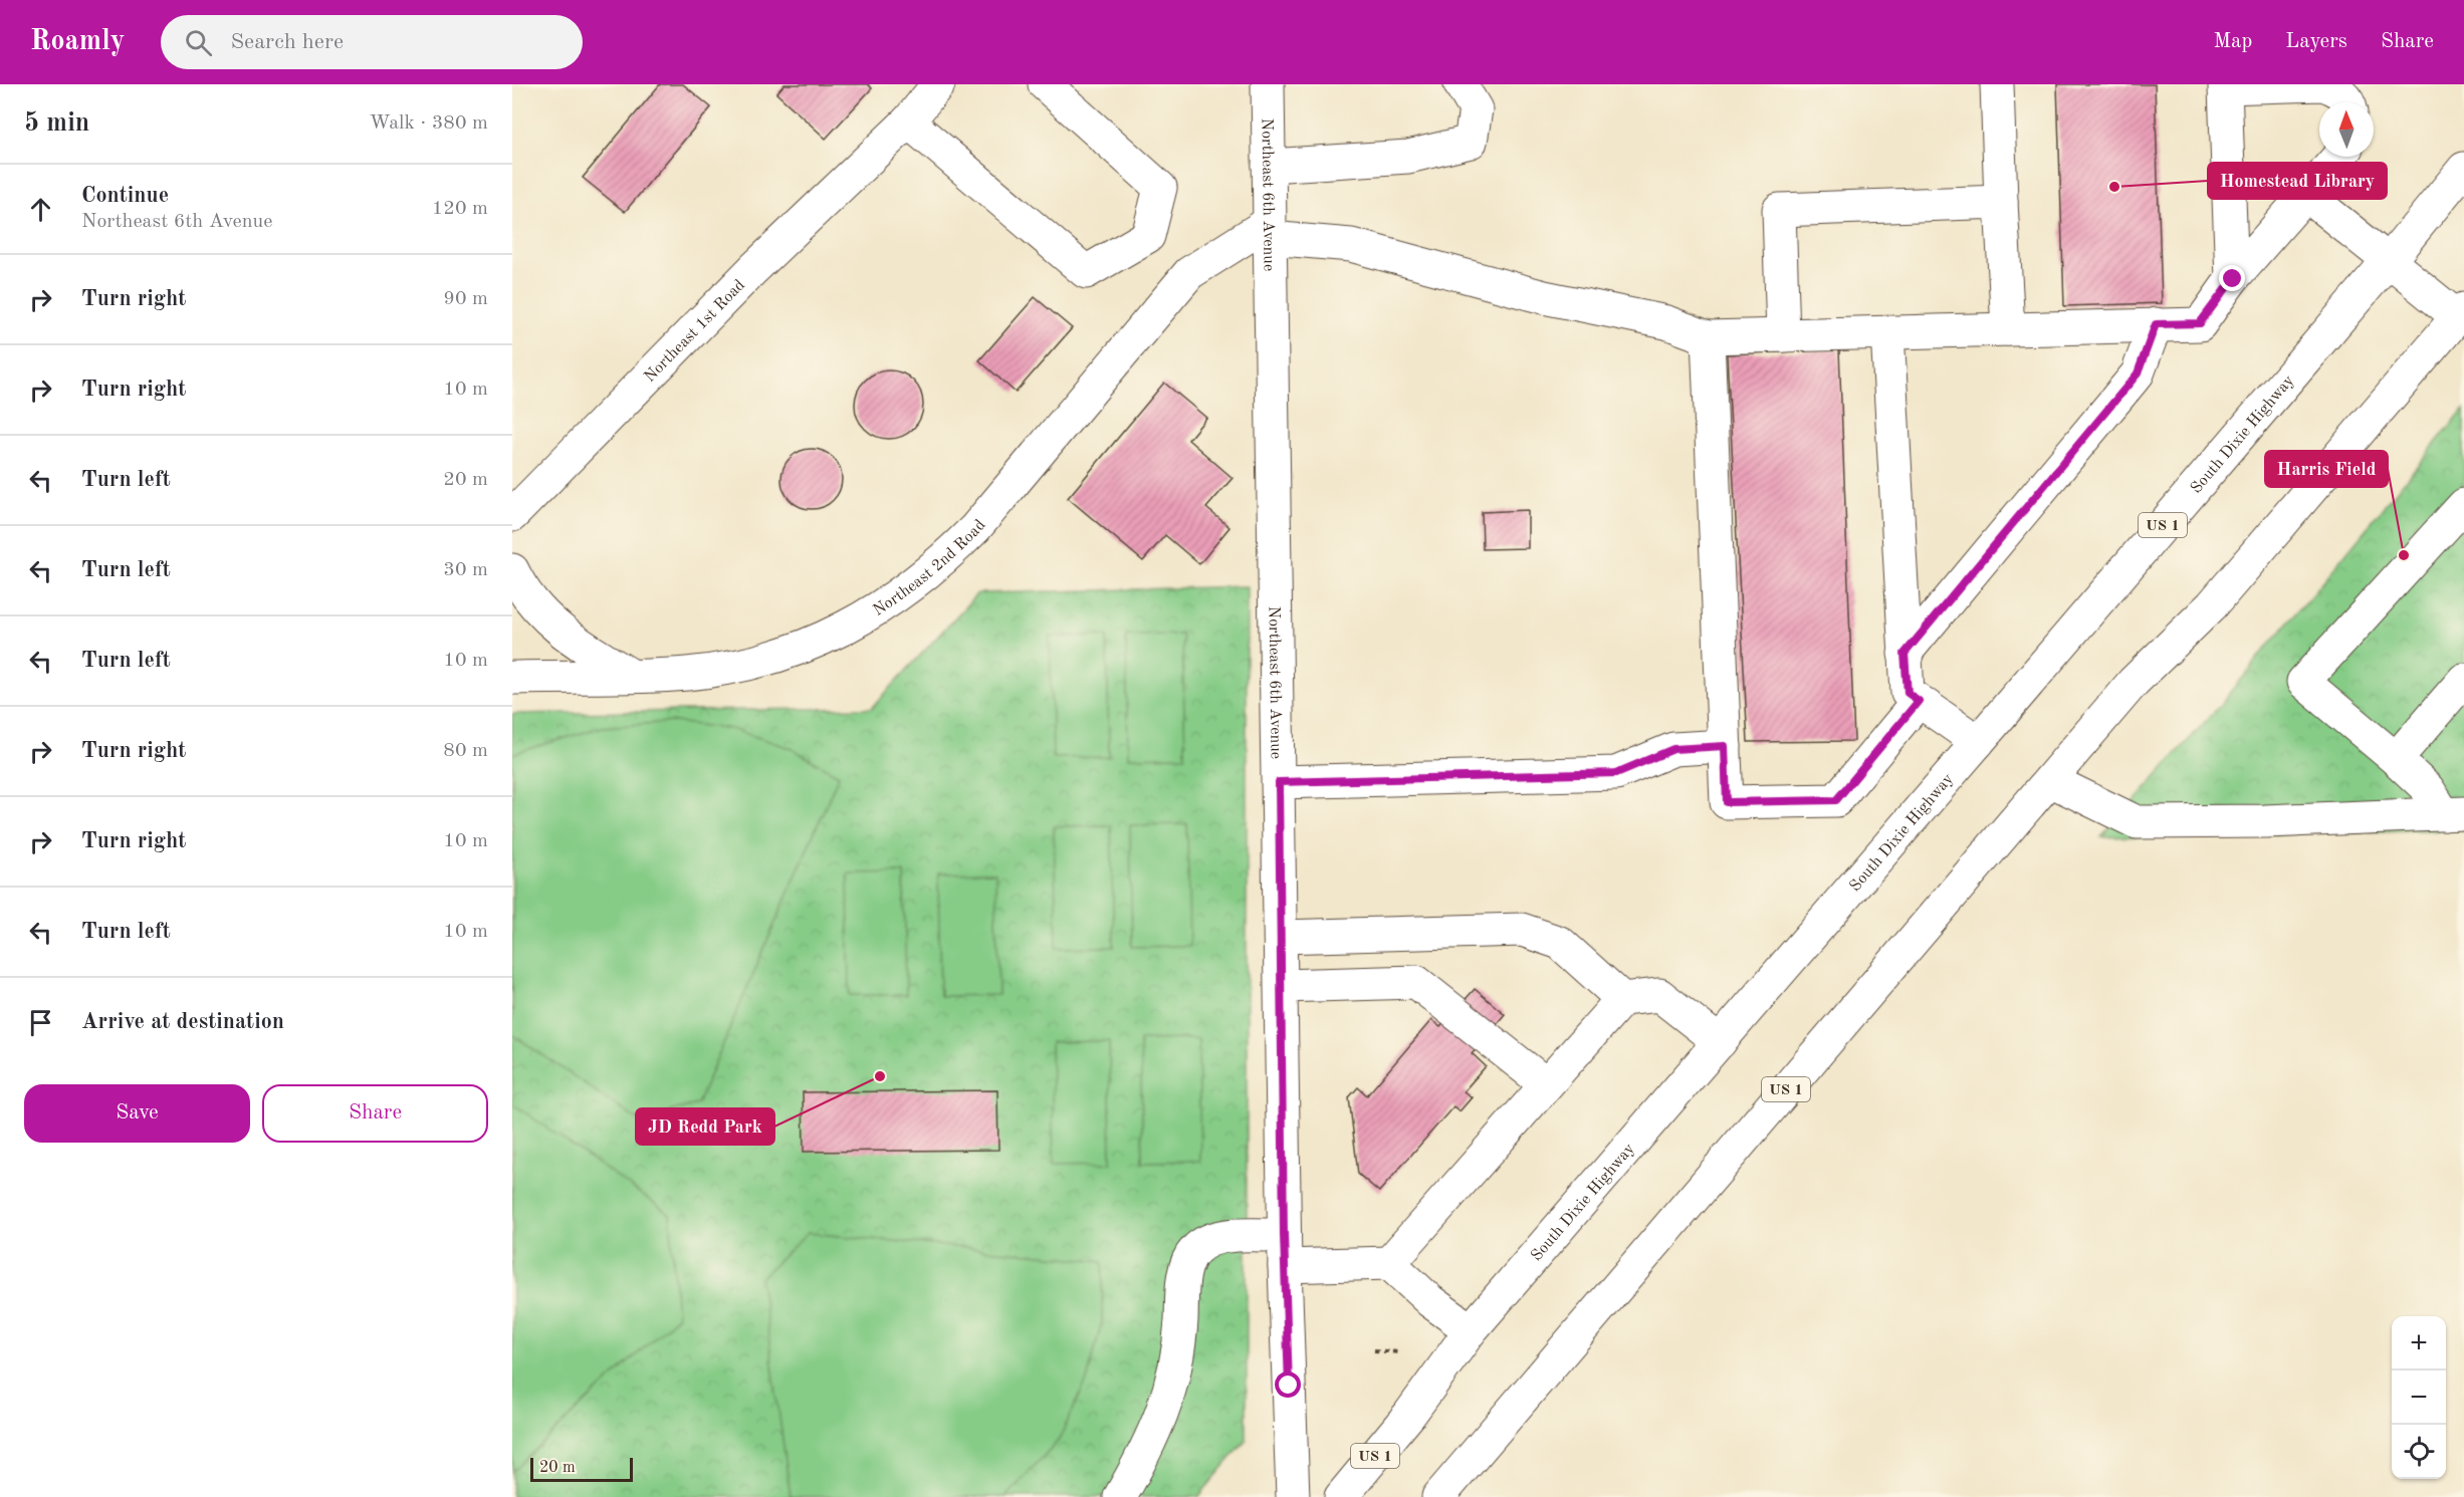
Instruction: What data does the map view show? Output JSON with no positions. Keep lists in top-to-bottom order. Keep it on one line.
{"streets":{"main road":["Northeast 6th Avenue","Northeast 1st Road","South Dixie Highway","US 1","Northeast 2nd Road"]},"crossings":[["Northeast 6th Avenue","Northeast 2nd Road"]],"places":["Homestead Library","Harris Field","JD Redd Park"],"scale_bar":"20 m","north":"top","page":{"header":"Roamly","search":"Search here","nav":["Map","Layers","Share"],"heading":["5 min","Walk · 380 m"],"list":[["Continue","Northeast 6th Avenue","120 m"],["Turn right","90 m"],["Turn right","10 m"],["Turn left","20 m"],["Turn left","30 m"],["Turn left","10 m"],["Turn right","80 m"],["Turn right","10 m"],["Turn left","10 m"],"Arrive at destination"],"buttons":["Save","Share"],"map_buttons":["+","−"],"scale":"20 m"}}
